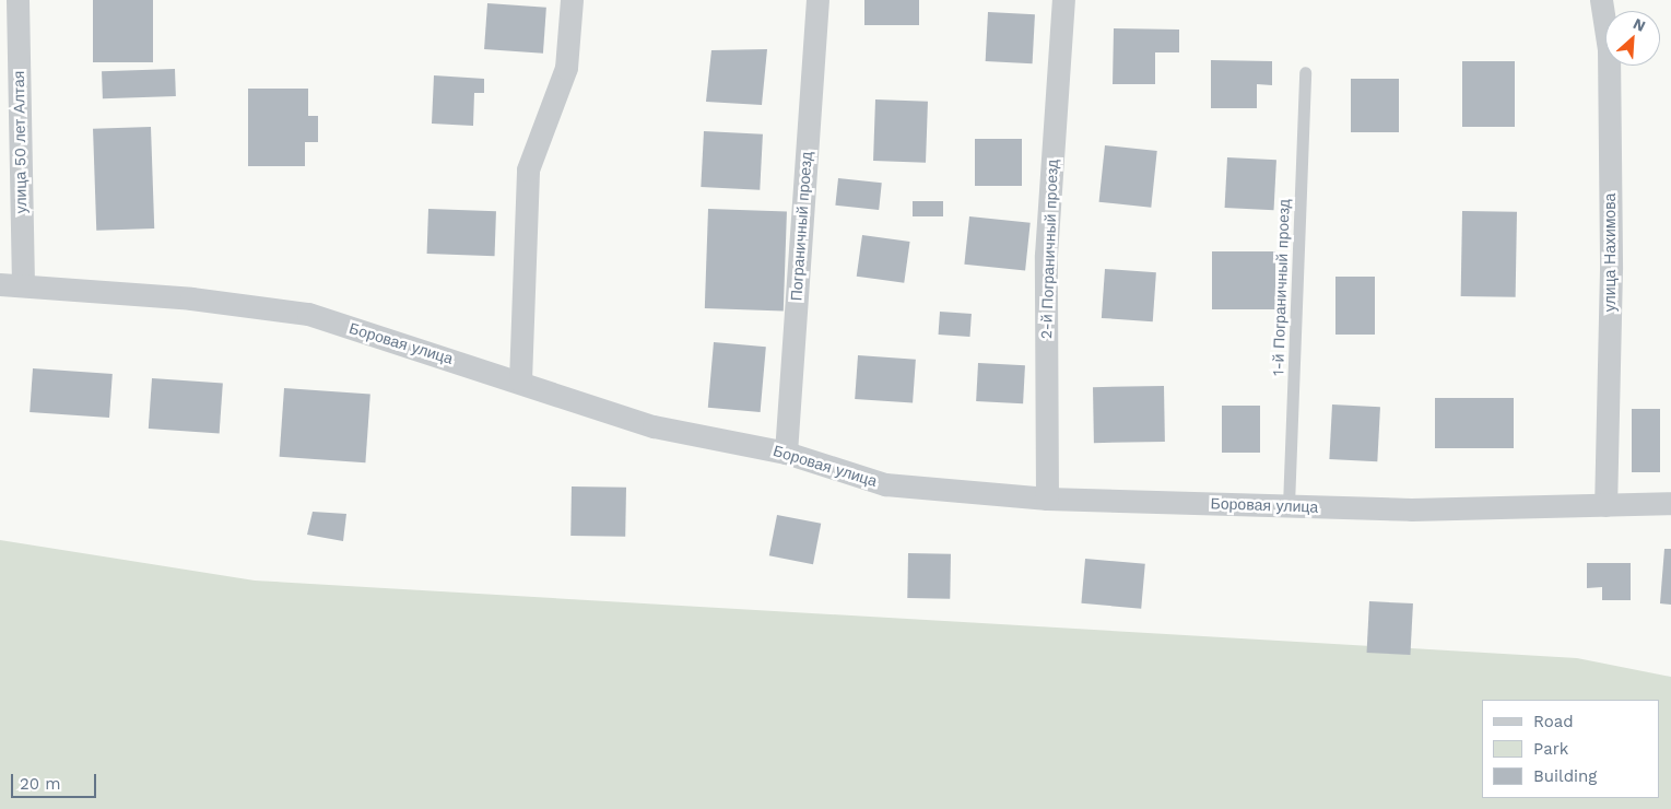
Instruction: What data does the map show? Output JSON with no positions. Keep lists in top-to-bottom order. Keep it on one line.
{"streets":{"street":["улица 50 лет Алтая","Пограничный проезд","2-й Пограничный проезд","улица Нахимова","Боровая улица"],"lane":["1-й Пограничный проезд"]},"crossings":[["улица 50 лет Алтая","Боровая улица"],["Пограничный проезд","Боровая улица"],["2-й Пограничный проезд","Боровая улица"],["улица Нахимова","Боровая улица"],["1-й Пограничный проезд","Боровая улица"]],"legend":["Road","Park","Building"],"scale_bar":"20 m","north":"top right"}
